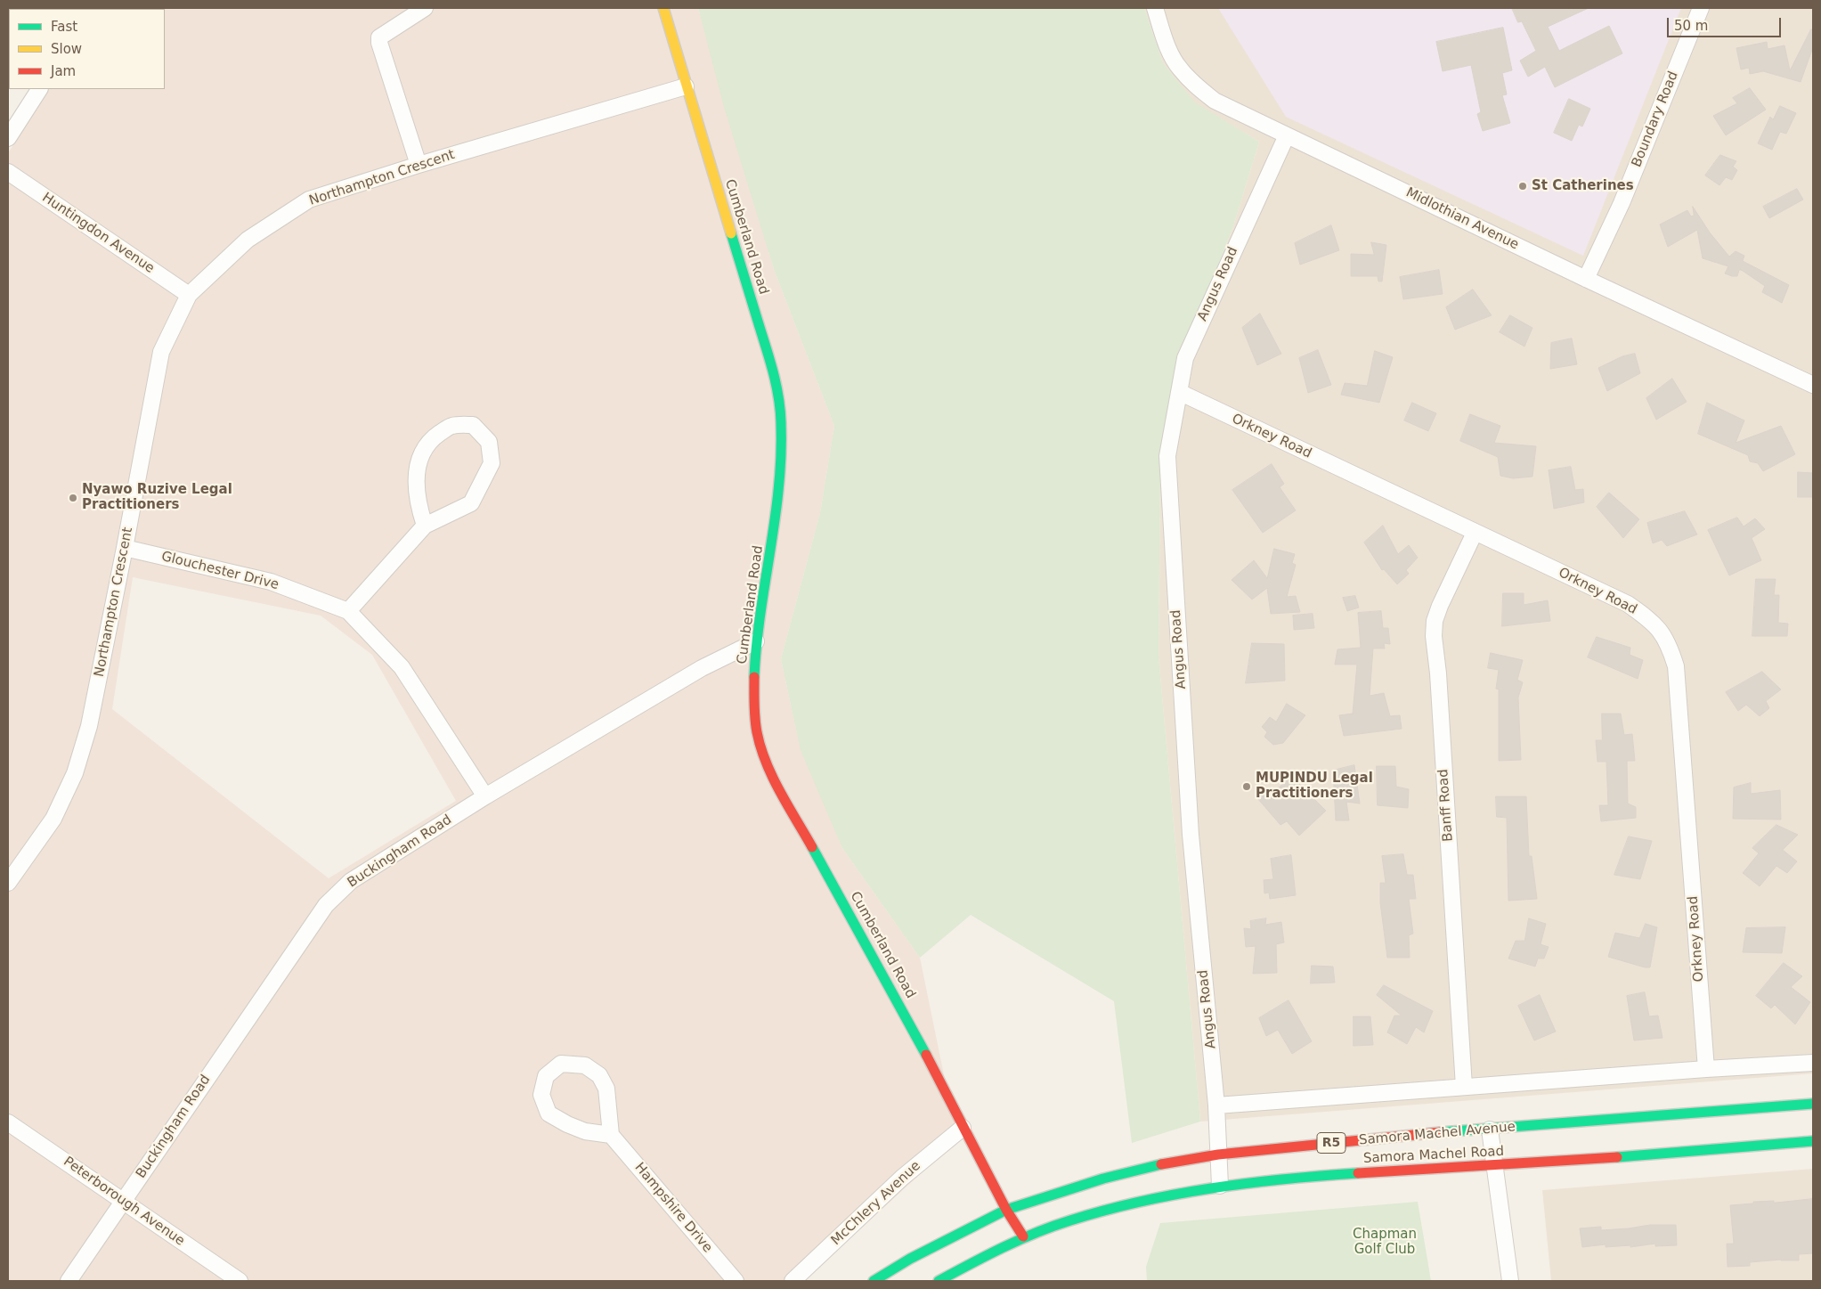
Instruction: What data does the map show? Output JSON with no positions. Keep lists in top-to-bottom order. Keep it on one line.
{"streets":{"main road":["Cumberland Road","Samora Machel Avenue","R5","Samora Machel Road"],"street":["Boundary Road","Northampton Crescent","Midlothian Avenue","Huntingdon Avenue","Angus Road","Orkney Road","Glouchester Drive","Banff Road","Buckingham Road","Peterborough Avenue","McChlery Avenue","Hampshire Drive"]},"crossings":[["Boundary Road","Midlothian Avenue"],["Northampton Crescent","Huntingdon Avenue"],["Northampton Crescent","Cumberland Road"],["Northampton Crescent","Glouchester Drive"],["Midlothian Avenue","Angus Road"],["Cumberland Road","Buckingham Road"],["Cumberland Road","Samora Machel Avenue"],["Cumberland Road","Samora Machel Road"],["Cumberland Road","McChlery Avenue"],["Angus Road","Orkney Road"],["Angus Road","Samora Machel Avenue"],["Angus Road","Samora Machel Road"],["Orkney Road","Banff Road"],["Glouchester Drive","Buckingham Road"],["Buckingham Road","Peterborough Avenue"]],"parks":["Chapman Golf Club"],"places":["St Catherines","Nyawo Ruzive Legal Practitioners","MUPINDU Legal Practitioners"],"legend":["Fast","Slow","Jam"],"scale_bar":"50 m"}
